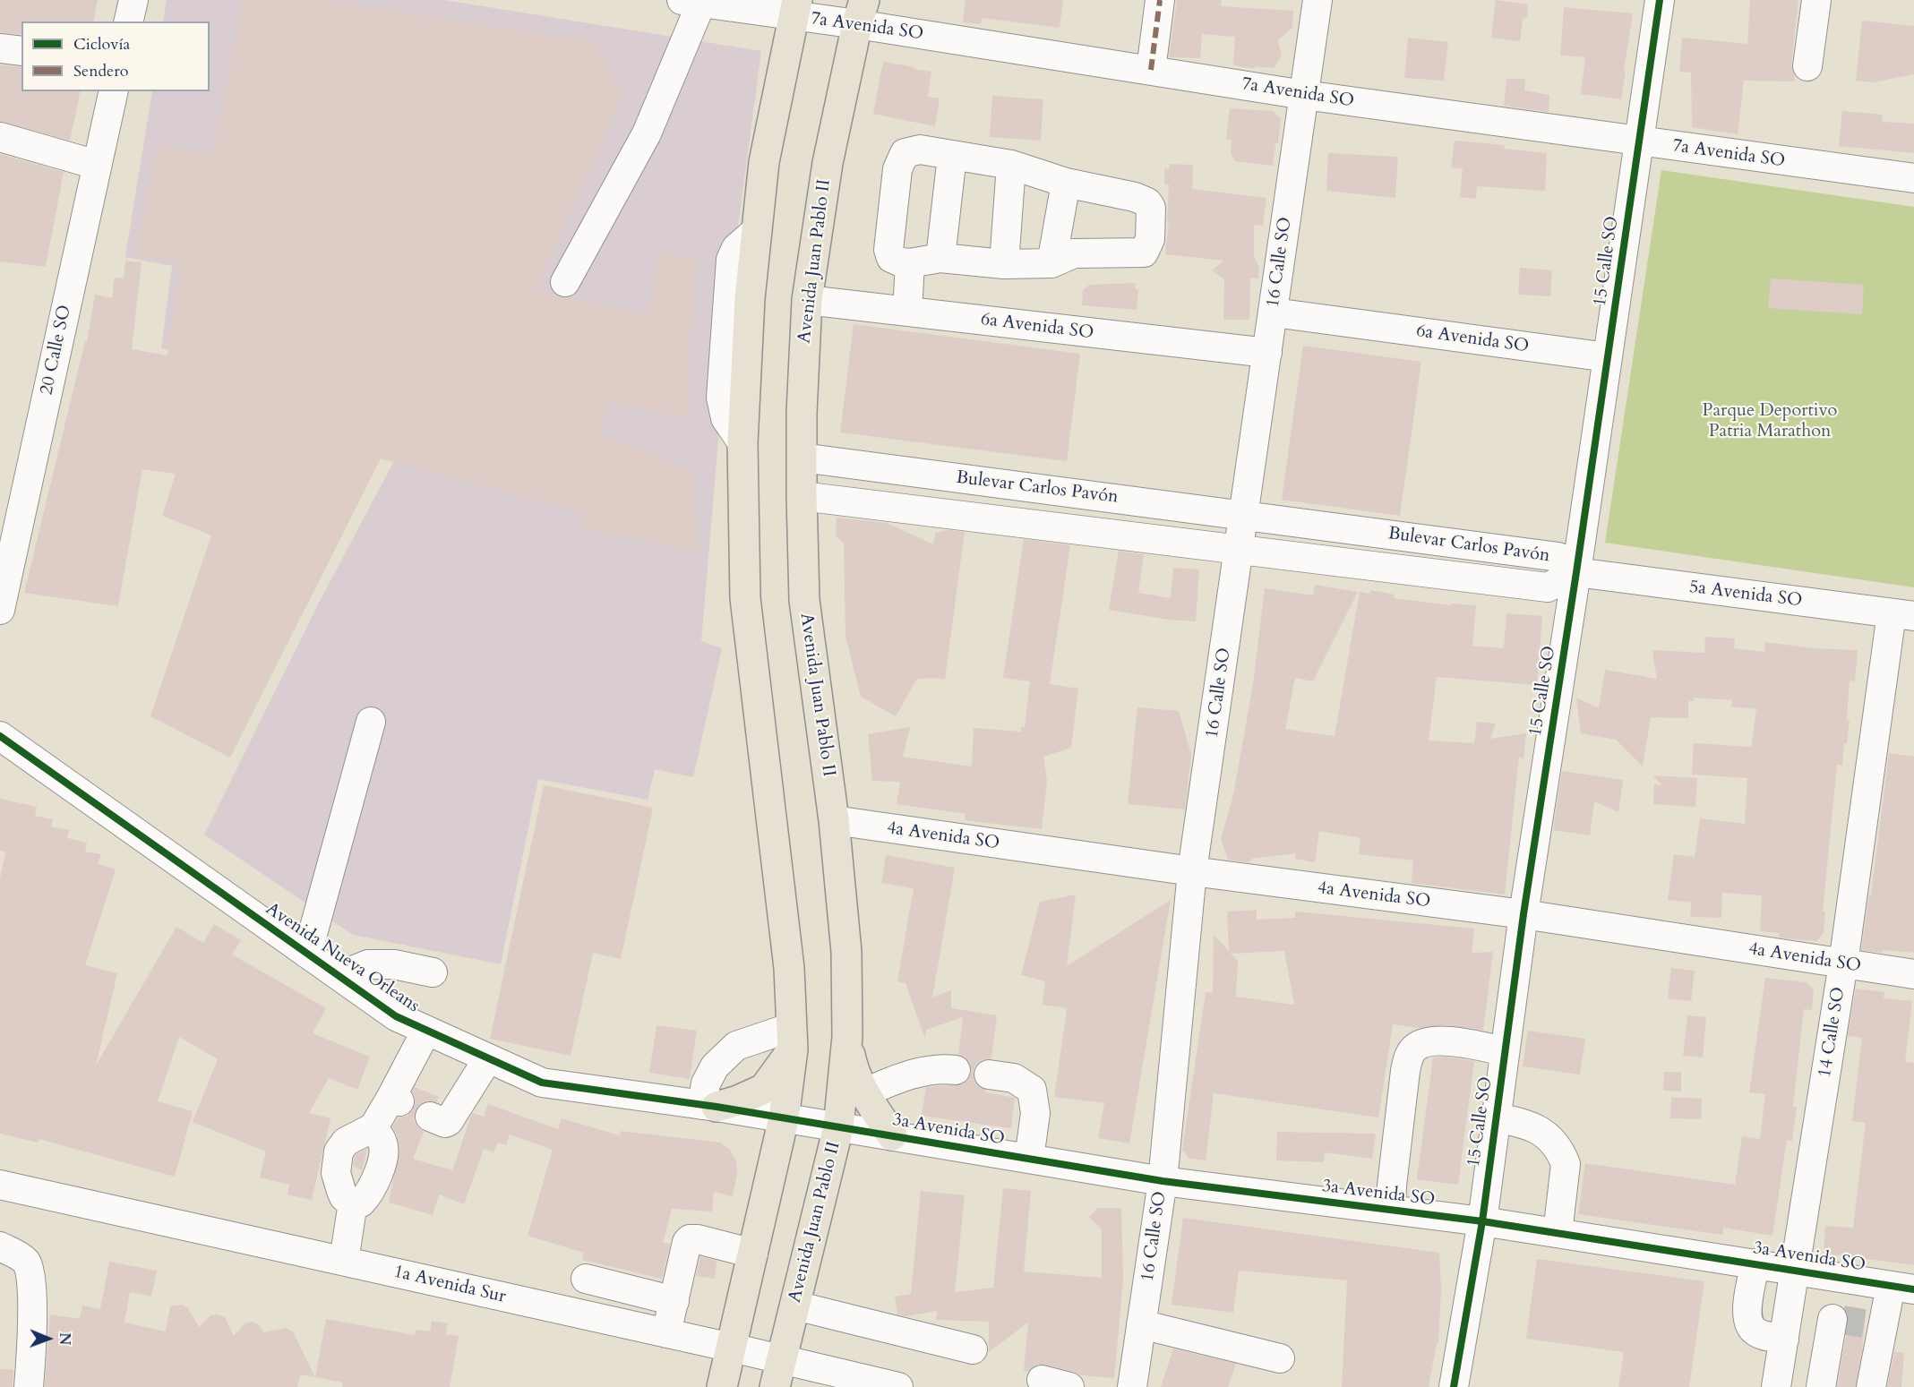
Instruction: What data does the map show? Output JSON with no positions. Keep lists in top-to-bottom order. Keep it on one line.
{"streets":{"highway":["Avenida Juan Pablo II"],"street":["7a Avenida SO","15 Calle SO","16 Calle SO","6a Avenida SO","20 Calle SO","Bulevar Carlos Pavón","5a Avenida SO","4a Avenida SO","Avenida Nueva Orleans","14 Calle SO","3a Avenida SO","1a Avenida Sur"]},"crossings":[["7a Avenida SO","Avenida Juan Pablo II"],["7a Avenida SO","15 Calle SO"],["7a Avenida SO","16 Calle SO"],["Avenida Juan Pablo II","6a Avenida SO"],["Avenida Juan Pablo II","Bulevar Carlos Pavón"],["Avenida Juan Pablo II","4a Avenida SO"],["Avenida Juan Pablo II","Avenida Nueva Orleans"],["Avenida Juan Pablo II","3a Avenida SO"],["Avenida Juan Pablo II","1a Avenida Sur"],["15 Calle SO","6a Avenida SO"],["15 Calle SO","Bulevar Carlos Pavón"],["15 Calle SO","5a Avenida SO"],["15 Calle SO","4a Avenida SO"],["15 Calle SO","3a Avenida SO"],["16 Calle SO","6a Avenida SO"],["16 Calle SO","Bulevar Carlos Pavón"],["16 Calle SO","4a Avenida SO"],["16 Calle SO","3a Avenida SO"],["Bulevar Carlos Pavón","5a Avenida SO"],["5a Avenida SO","14 Calle SO"],["4a Avenida SO","14 Calle SO"],["Avenida Nueva Orleans","3a Avenida SO"],["14 Calle SO","3a Avenida SO"]],"parks":["Parque Deportivo Patria Marathon"],"legend":["Ciclovía","Sendero"],"north":"right"}
